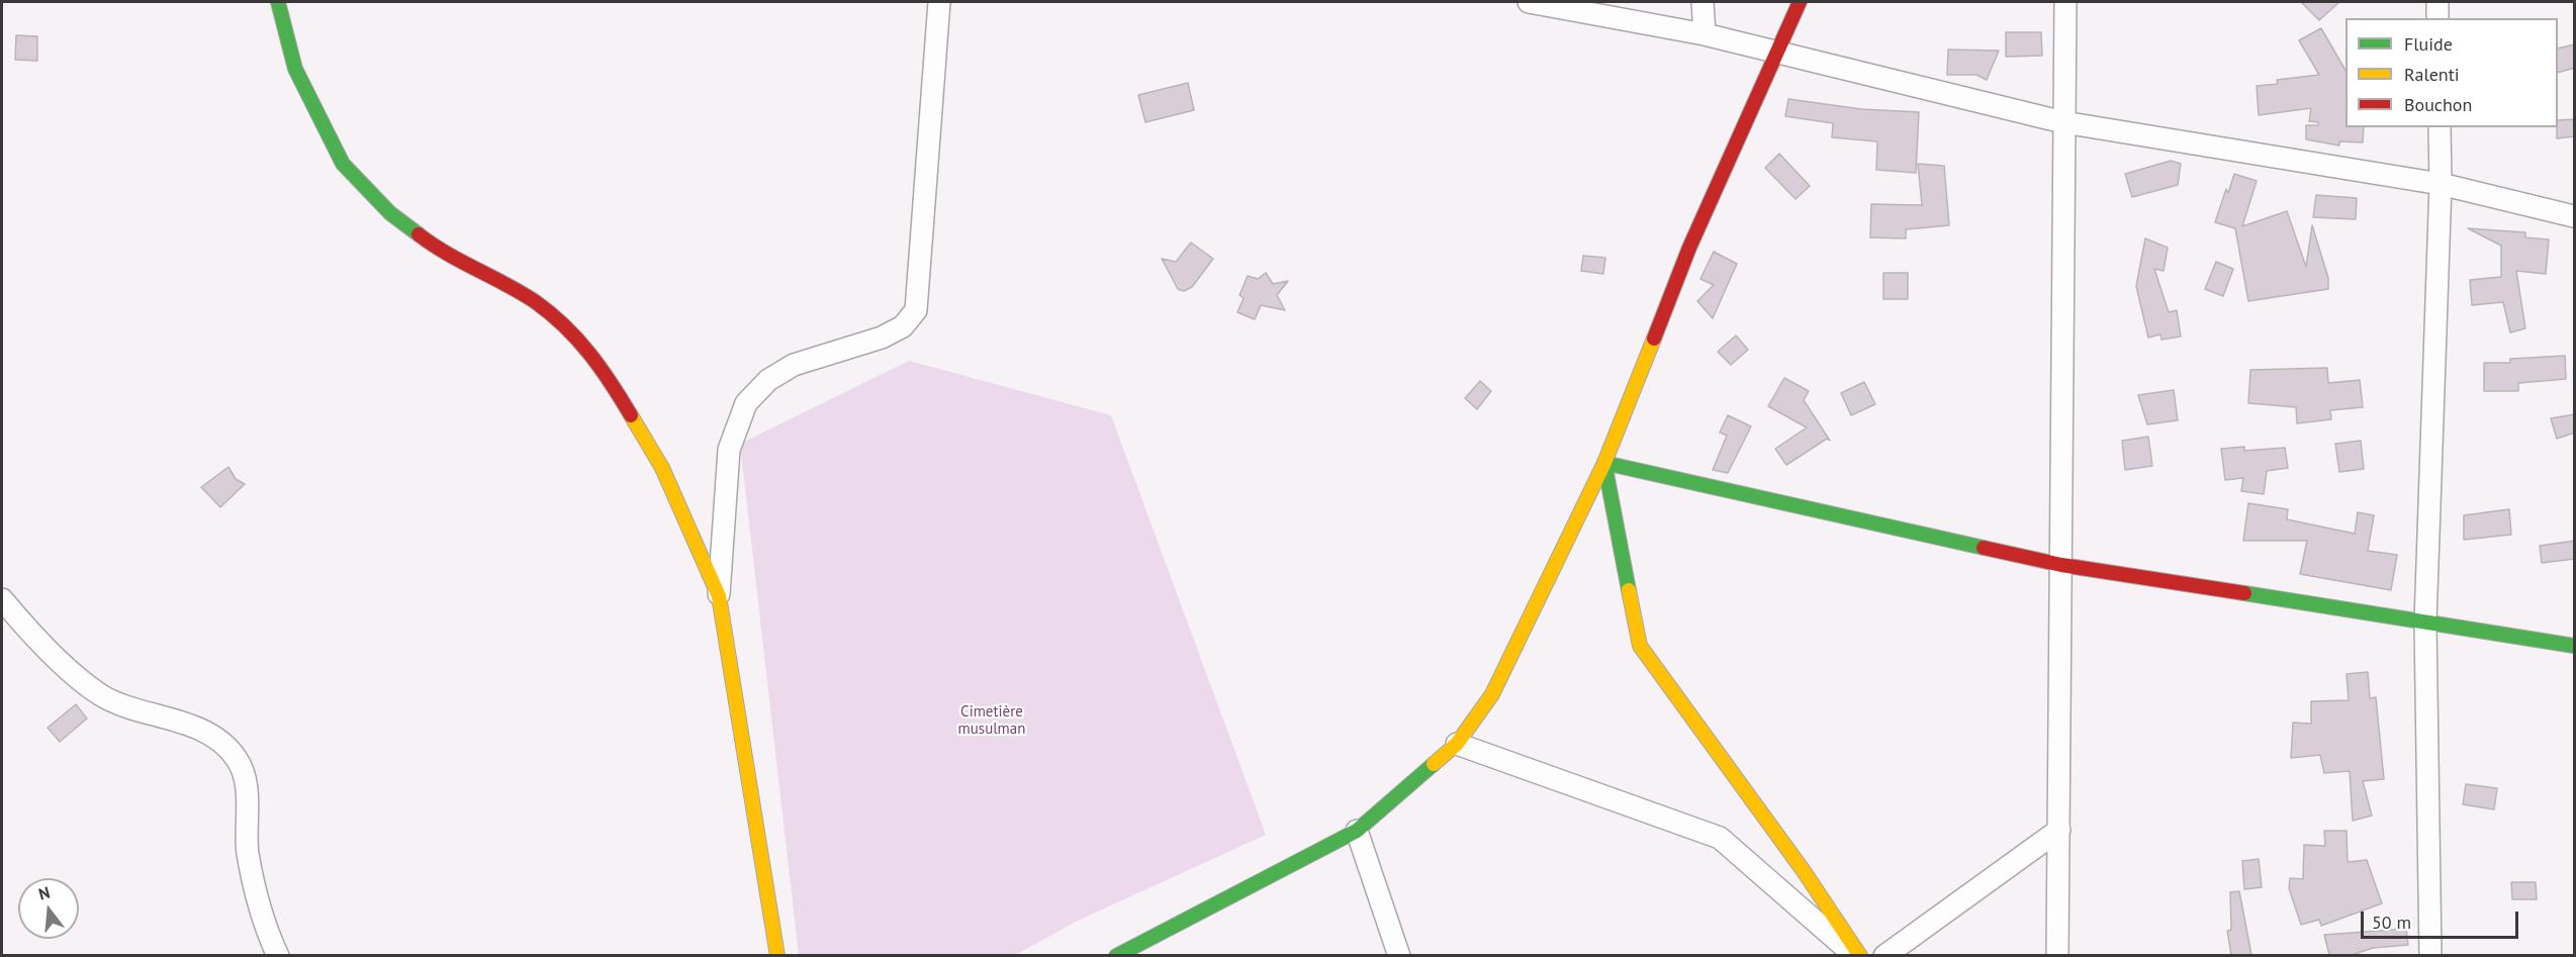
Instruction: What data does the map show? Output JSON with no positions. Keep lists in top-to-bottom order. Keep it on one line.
{"parks":["Cimetière musulman"],"legend":["Fluide","Ralenti","Bouchon"],"scale_bar":"50 m","north":"top"}
